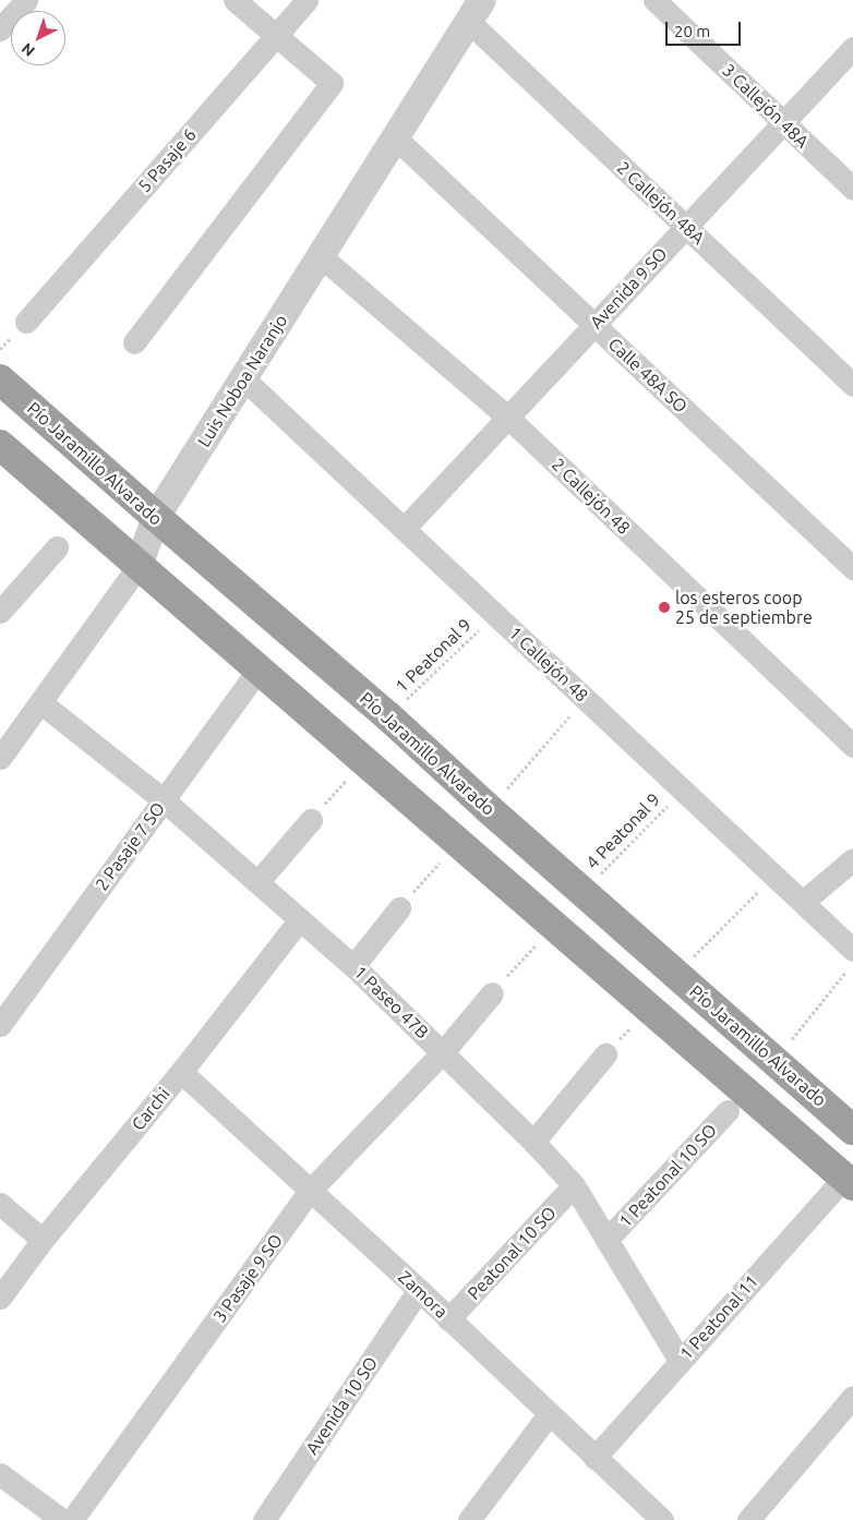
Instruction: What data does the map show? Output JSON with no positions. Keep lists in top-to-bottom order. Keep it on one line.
{"streets":{"highway":["Pío Jaramillo Alvarado"],"street":["3 Callejón 48A","5 Pasaje 6","2 Callejón 48A","Avenida 9 SO","Calle 48A SO","Luis Noboa Naranjo","2 Callejón 48","1 Callejón 48","2 Pasaje 7 SO","1 Paseo 47B","Carchi","1 Peatonal 10 SO","Peatonal 10 SO","3 Pasaje 9 SO","Zamora","1 Peatonal 11","Avenida 10 SO"],"path":["1 Peatonal 9","4 Peatonal 9"]},"crossings":[["3 Callejón 48A","Avenida 9 SO"],["2 Callejón 48A","Avenida 9 SO"],["2 Callejón 48A","Luis Noboa Naranjo"],["Avenida 9 SO","Calle 48A SO"],["Avenida 9 SO","2 Callejón 48"],["Avenida 9 SO","1 Callejón 48"],["Calle 48A SO","Luis Noboa Naranjo"],["Luis Noboa Naranjo","Pío Jaramillo Alvarado"],["Luis Noboa Naranjo","2 Callejón 48"],["Luis Noboa Naranjo","1 Callejón 48"],["Luis Noboa Naranjo","1 Paseo 47B"],["Pío Jaramillo Alvarado","1 Peatonal 9"],["Pío Jaramillo Alvarado","4 Peatonal 9"],["1 Peatonal 9","1 Callejón 48"],["1 Callejón 48","4 Peatonal 9"],["2 Pasaje 7 SO","1 Paseo 47B"],["1 Paseo 47B","Carchi"],["1 Paseo 47B","1 Peatonal 10 SO"],["1 Paseo 47B","Peatonal 10 SO"],["1 Paseo 47B","3 Pasaje 9 SO"],["1 Paseo 47B","1 Peatonal 11"],["Carchi","Zamora"],["Peatonal 10 SO","Zamora"],["3 Pasaje 9 SO","Zamora"],["Zamora","1 Peatonal 11"],["Zamora","Avenida 10 SO"]],"places":["los esteros coop 25 de septiembre"],"scale_bar":"20 m","north":"bottom left"}
